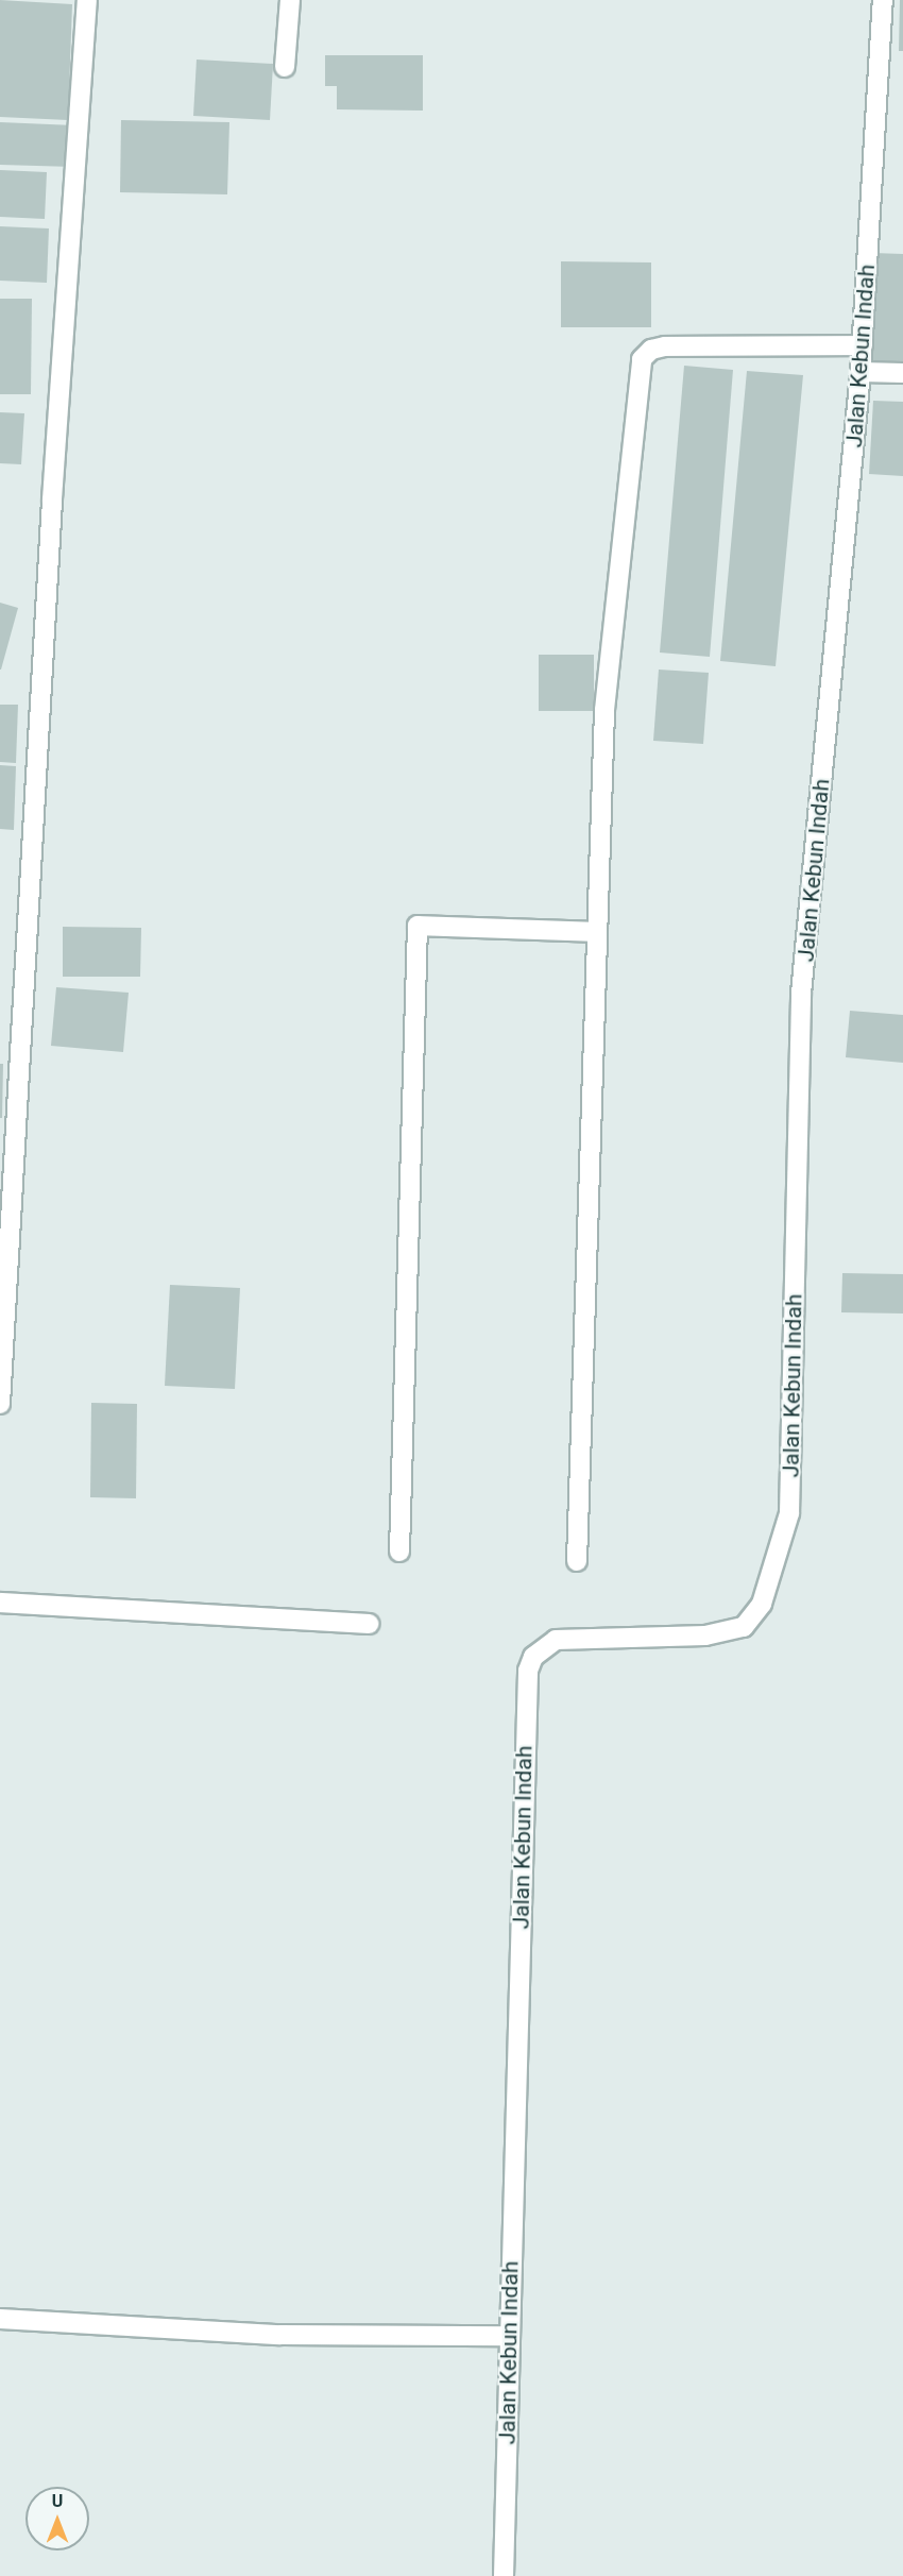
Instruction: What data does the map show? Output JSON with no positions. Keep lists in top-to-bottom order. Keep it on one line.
{"streets":{"street":["Jalan Kebun Indah"]},"north":"top"}
